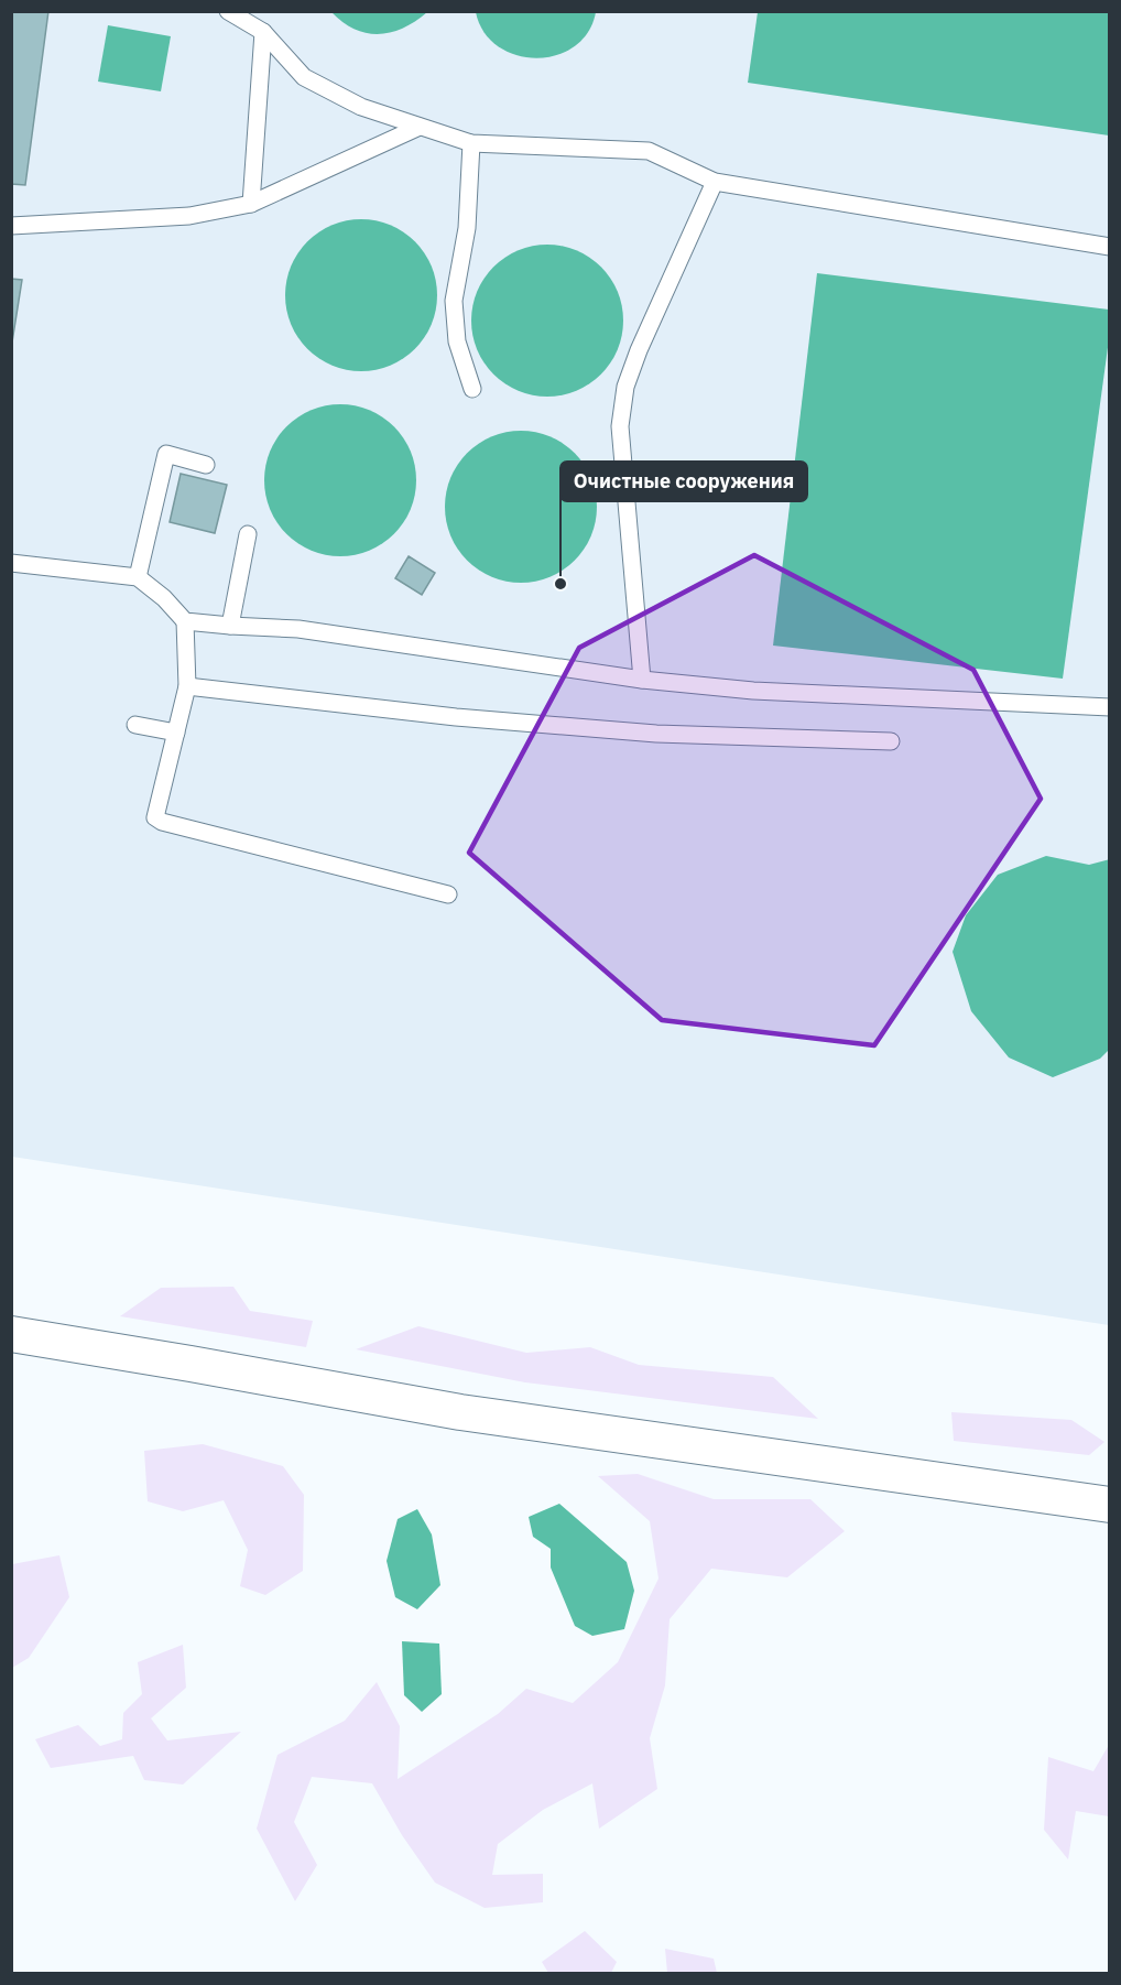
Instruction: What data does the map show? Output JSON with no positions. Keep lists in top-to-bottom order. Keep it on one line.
{"places":["Очистные сооружения"]}
